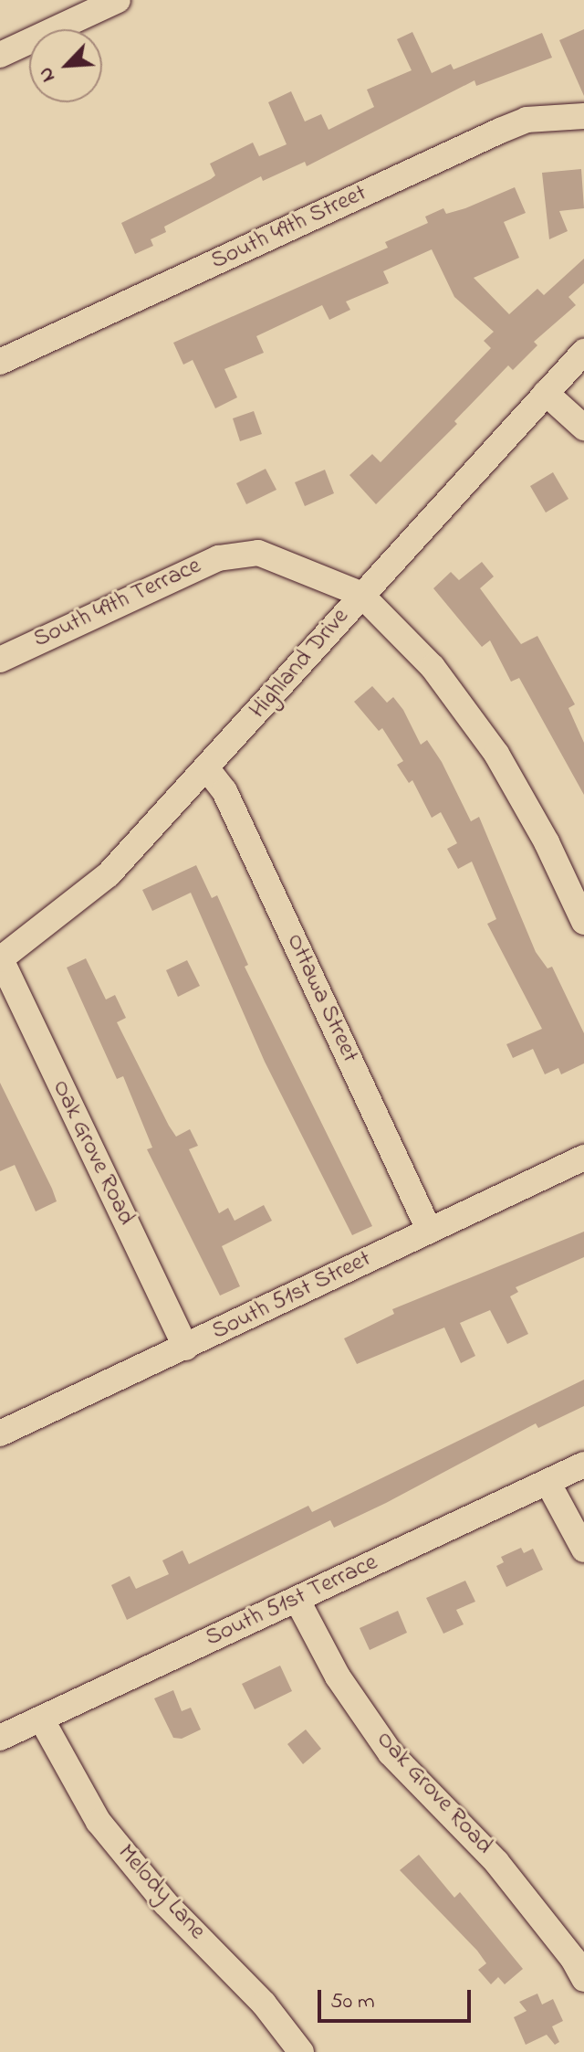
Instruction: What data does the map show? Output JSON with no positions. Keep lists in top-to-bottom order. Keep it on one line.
{"streets":{"street":["South 49th Street","South 49th Terrace","Highland Drive","Ottawa Street","Oak Grove Road","South 51st Street","South 51st Terrace","Melody Lane"]},"crossings":[["South 49th Terrace","Highland Drive"],["Highland Drive","Ottawa Street"],["Highland Drive","Oak Grove Road"],["Ottawa Street","South 51st Street"],["Oak Grove Road","South 51st Street"],["Oak Grove Road","South 51st Terrace"],["South 51st Terrace","Melody Lane"]],"scale_bar":"50 m","north":"bottom left"}
